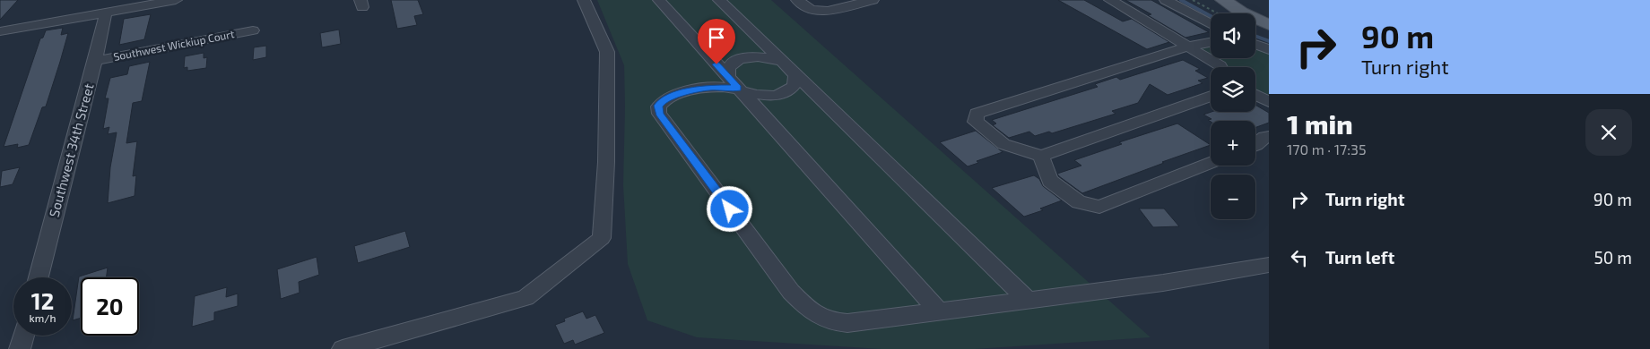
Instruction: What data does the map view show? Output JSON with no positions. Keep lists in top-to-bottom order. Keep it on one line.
{"streets":{"street":["Southwest Wickiup Court","Southwest 34th Street"]},"crossings":[["Southwest Wickiup Court","Southwest 34th Street"]],"page":{"turn":["90 m","Turn right"],"map_buttons":["+","−"],"heading":["1 min","170 m · 17:35"],"list":[{"name":"Turn right","value":"90 m"},{"name":"Turn left","value":"50 m"}],"speed":"12 km/h","limit":"20"}}
